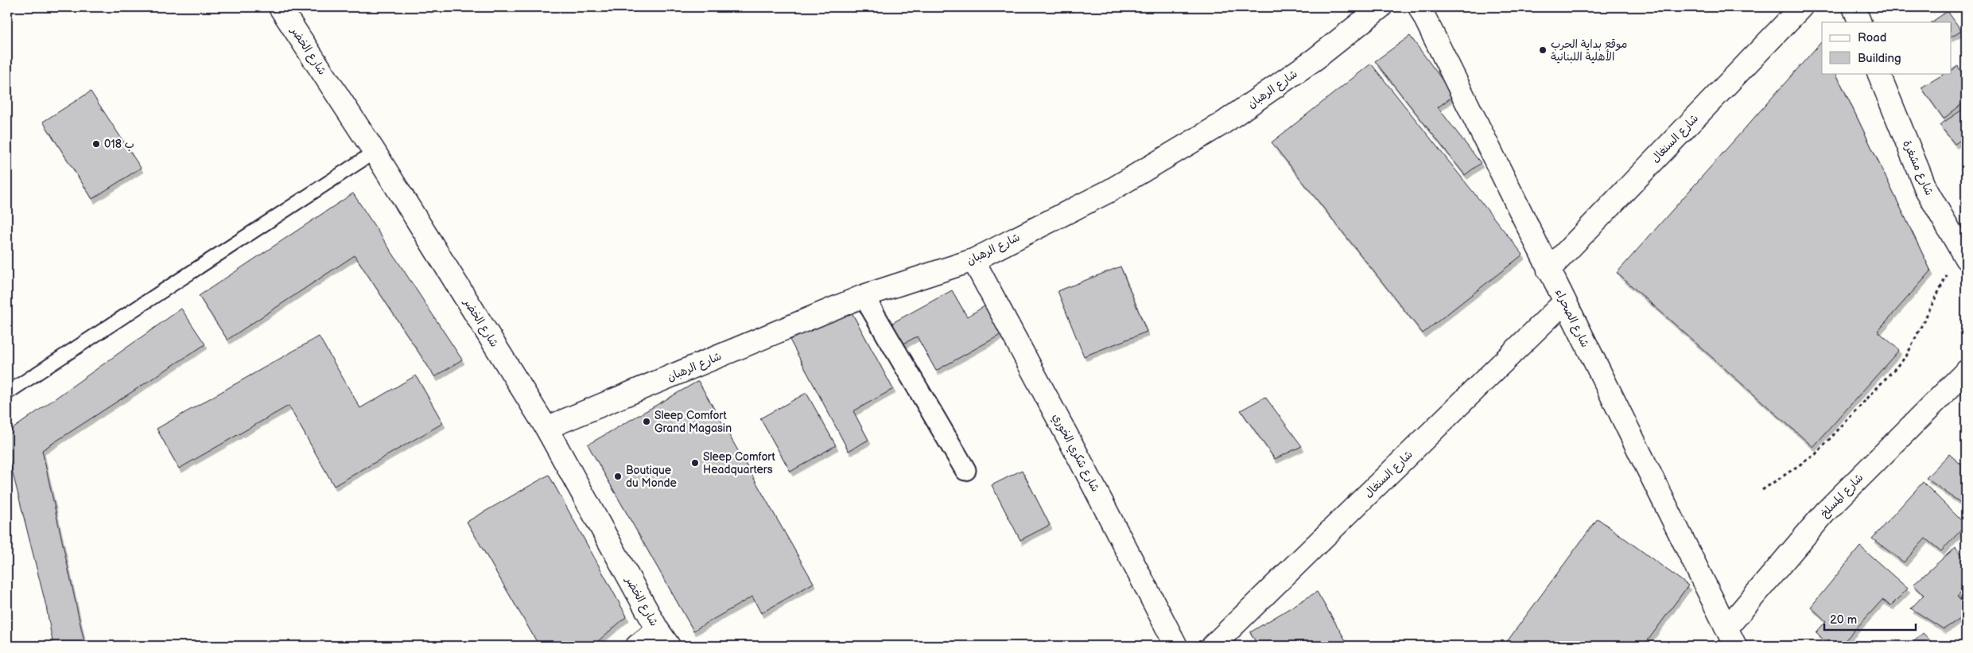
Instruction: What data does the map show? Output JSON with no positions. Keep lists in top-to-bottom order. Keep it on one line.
{"streets":{"street":["شارع الخضر","شارع الرهبان","شارع السنغال","شارع مشغرة","شارع الصحراء","شارع شكري الخوري","شارع المسلخ"]},"crossings":[["شارع الخضر","شارع الرهبان"],["شارع الرهبان","شارع شكري الخوري"],["شارع السنغال","شارع الصحراء"],["شارع الصحراء","شارع المسلخ"]],"places":["موقع بداية الحرب الأهلية اللبنانية","ب 018","Sleep Comfort Grand Magasin","Sleep Comfort Headquarters","Boutique du Monde"],"legend":["Road","Building"],"scale_bar":"20 m"}
